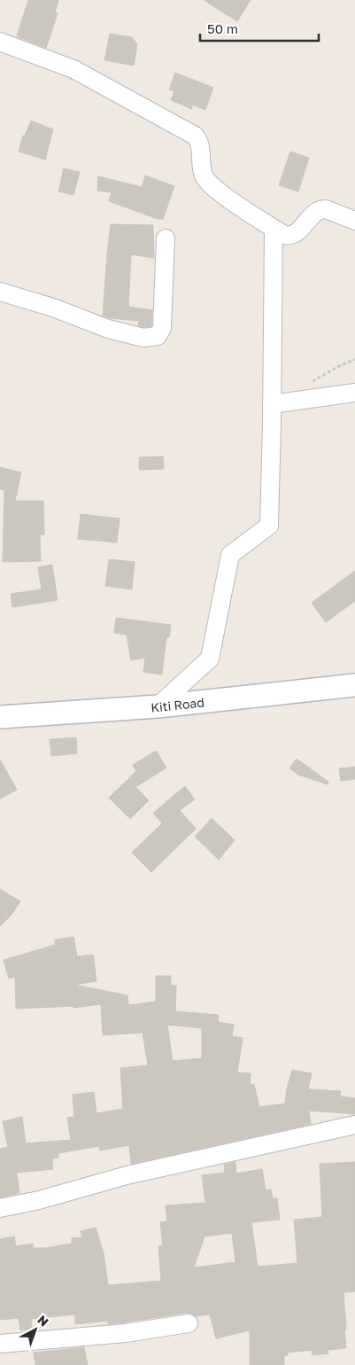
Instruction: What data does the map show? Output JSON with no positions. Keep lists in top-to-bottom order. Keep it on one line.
{"streets":{"street":["Kiti Road"]},"scale_bar":"50 m","north":"top right"}
